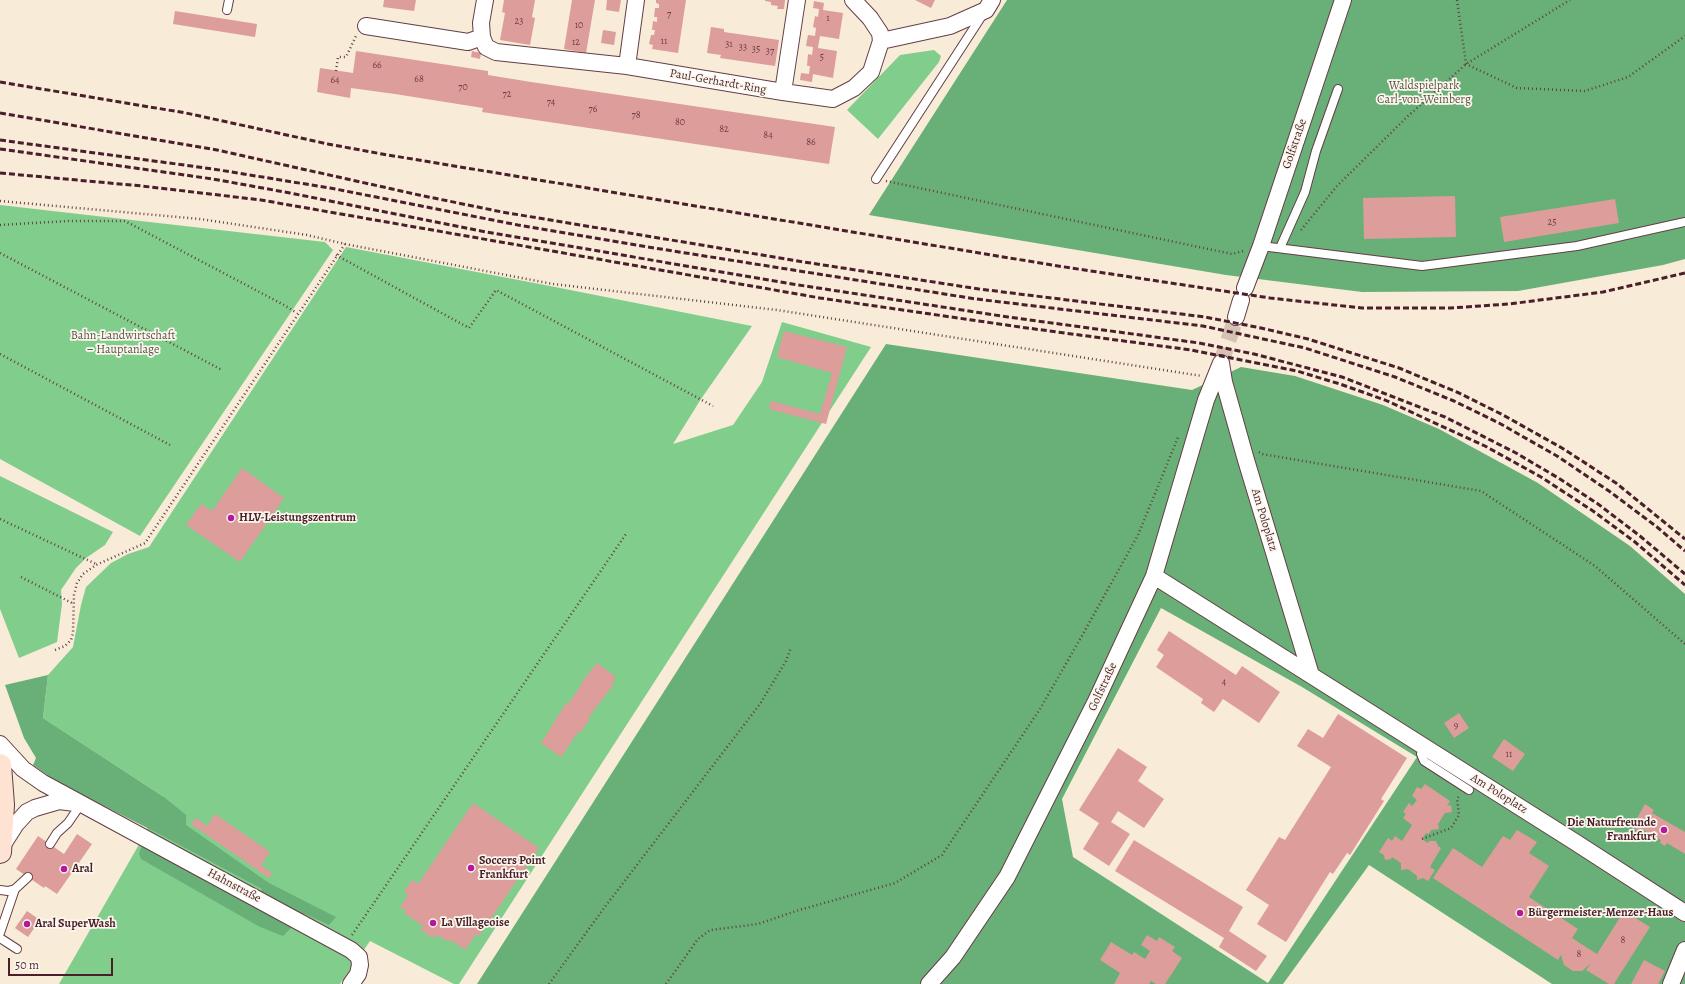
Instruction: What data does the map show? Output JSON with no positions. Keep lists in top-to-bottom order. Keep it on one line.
{"streets":{"street":["Paul-Gerhardt-Ring","Golfstraße","Am Poloplatz","Hahnstraße"]},"crossings":[["Golfstraße","Am Poloplatz"]],"parks":["Waldspielpark Carl-von-Weinberg","Bahn-Landwirtschaft – Hauptanlage"],"places":["HLV-Leistungszentrum","Die Naturfreunde Frankfurt","Soccers Point Frankfurt","Aral","Bürgermeister-Menzer-Haus","La Villageoise","Aral SuperWash"],"house_numbers":["7","1","23","10","11","12","31","33","35","37","5","66","68","64","70","72","74","76","78","80","82","84","86","25","4","9","11","8","8"],"scale_bar":"50 m"}
